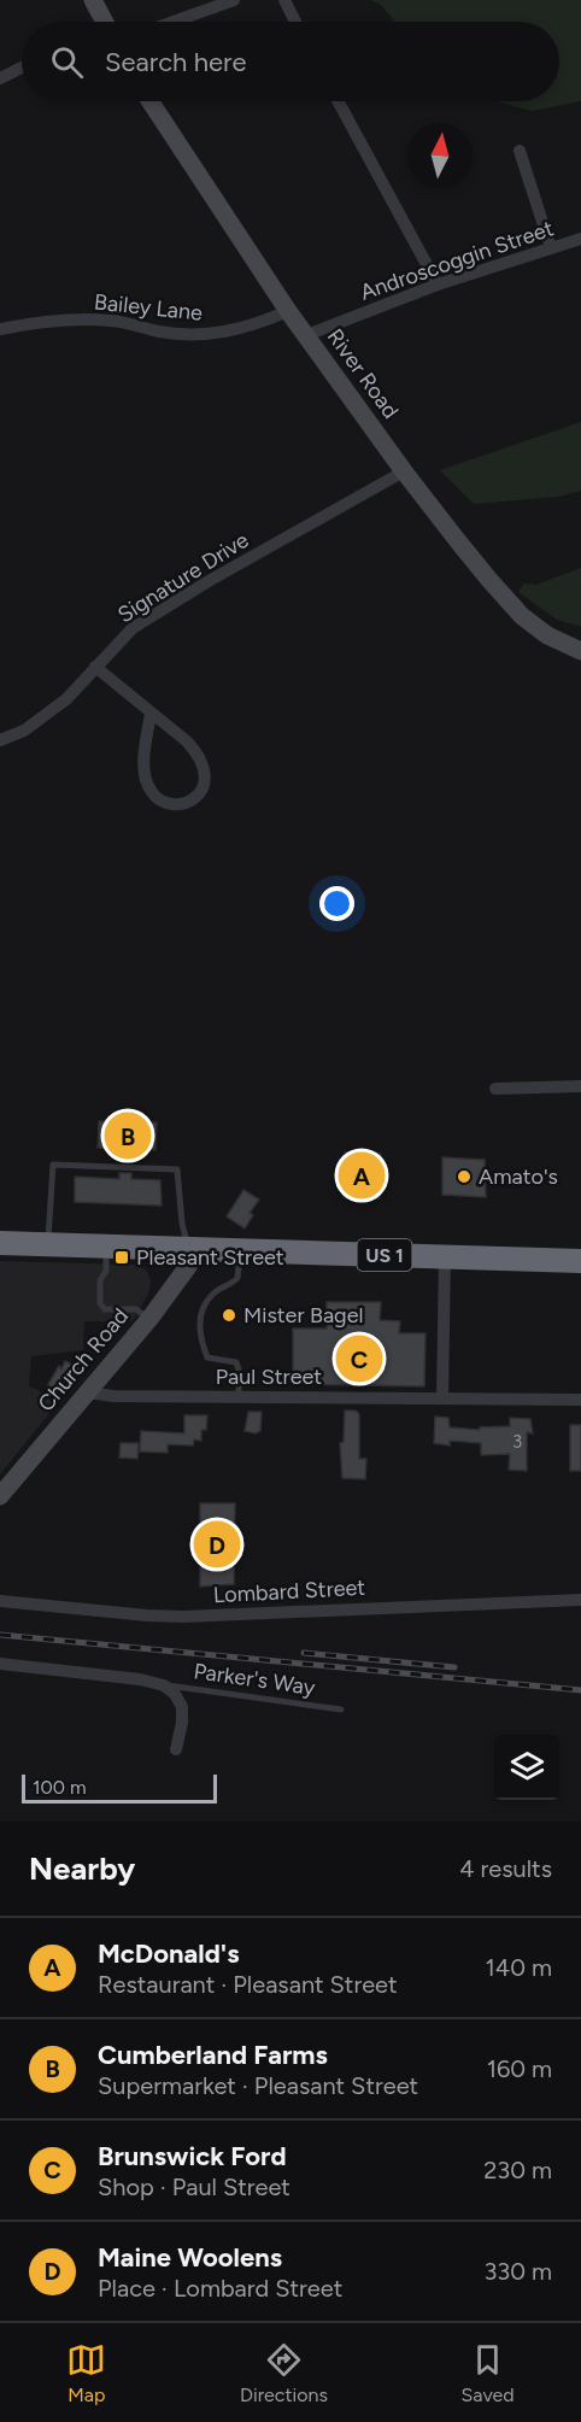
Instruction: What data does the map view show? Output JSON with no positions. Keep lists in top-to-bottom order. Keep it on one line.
{"streets":{"highway":["US 1"],"street":["Androscoggin Street","Bailey Lane","River Road","Signature Drive","Church Road","Paul Street","Lombard Street"],"lane":["Parker's Way"]},"crossings":[["Androscoggin Street","River Road"],["Bailey Lane","River Road"],["River Road","Signature Drive"],["US 1","Church Road"],["Church Road","Paul Street"]],"places":{"other":["Amato's","Mister Bagel"],"transit":["Pleasant Street"]},"house_numbers":["3"],"scale_bar":"100 m","north":"top","page":{"search":"Search here","pins":["B","A","C","D"],"scale":"100 m","heading":["Nearby","4 results"],"list":[{"mark":"A","name":"McDonald's","note":"Restaurant · Pleasant Street","value":"140 m"},{"mark":"B","name":"Cumberland Farms","note":"Supermarket · Pleasant Street","value":"160 m"},{"mark":"C","name":"Brunswick Ford","note":"Shop · Paul Street","value":"230 m"},{"mark":"D","name":"Maine Woolens","note":"Place · Lombard Street","value":"330 m"}],"nav":["Map","Directions","Saved"]}}
